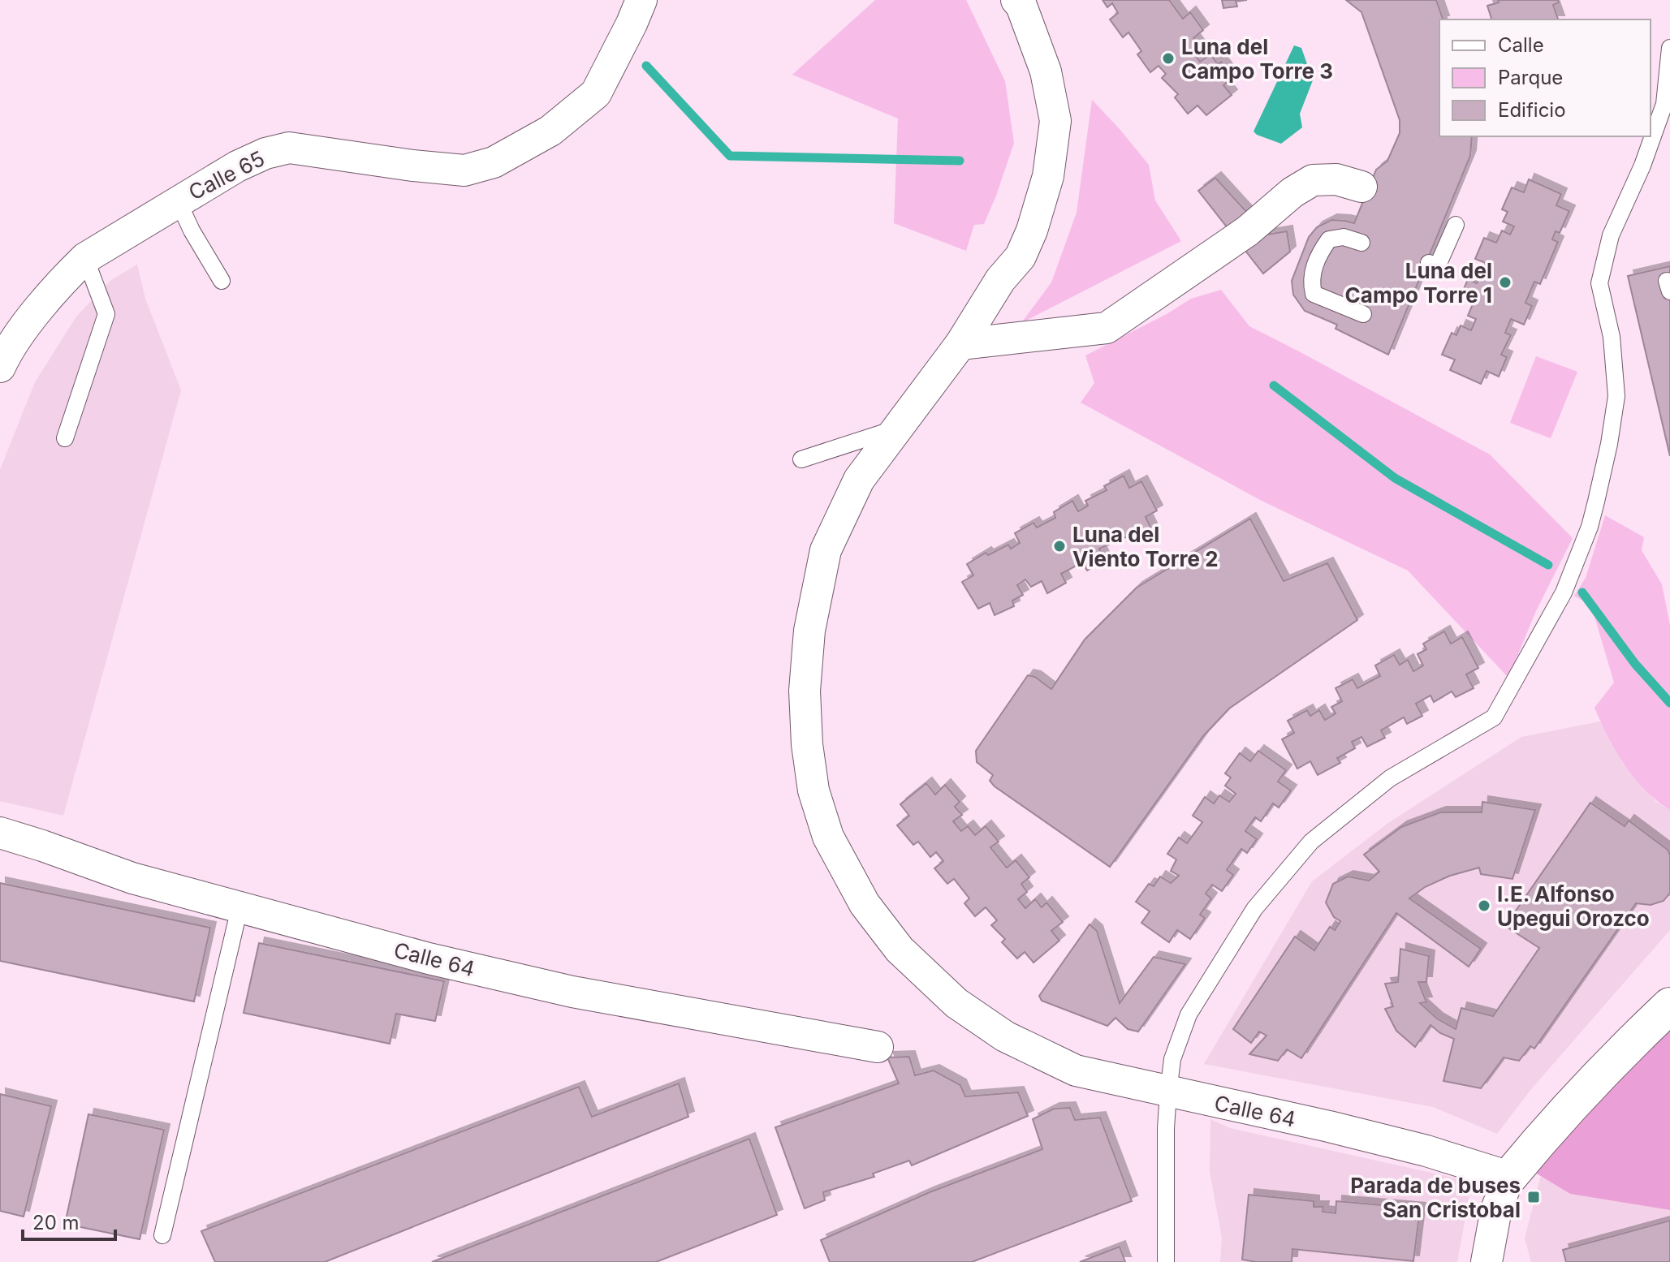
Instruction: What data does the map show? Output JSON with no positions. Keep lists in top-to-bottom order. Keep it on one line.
{"streets":{"street":["Calle 65","Calle 64"]},"places":{"other":["Luna del Campo Torre 3","Luna del Campo Torre 1","Luna del Viento Torre 2","I.E. Alfonso Upegui Orozco"],"transit":["Parada de buses San Cristobal"]},"legend":["Calle","Parque","Edificio"],"scale_bar":"20 m"}
